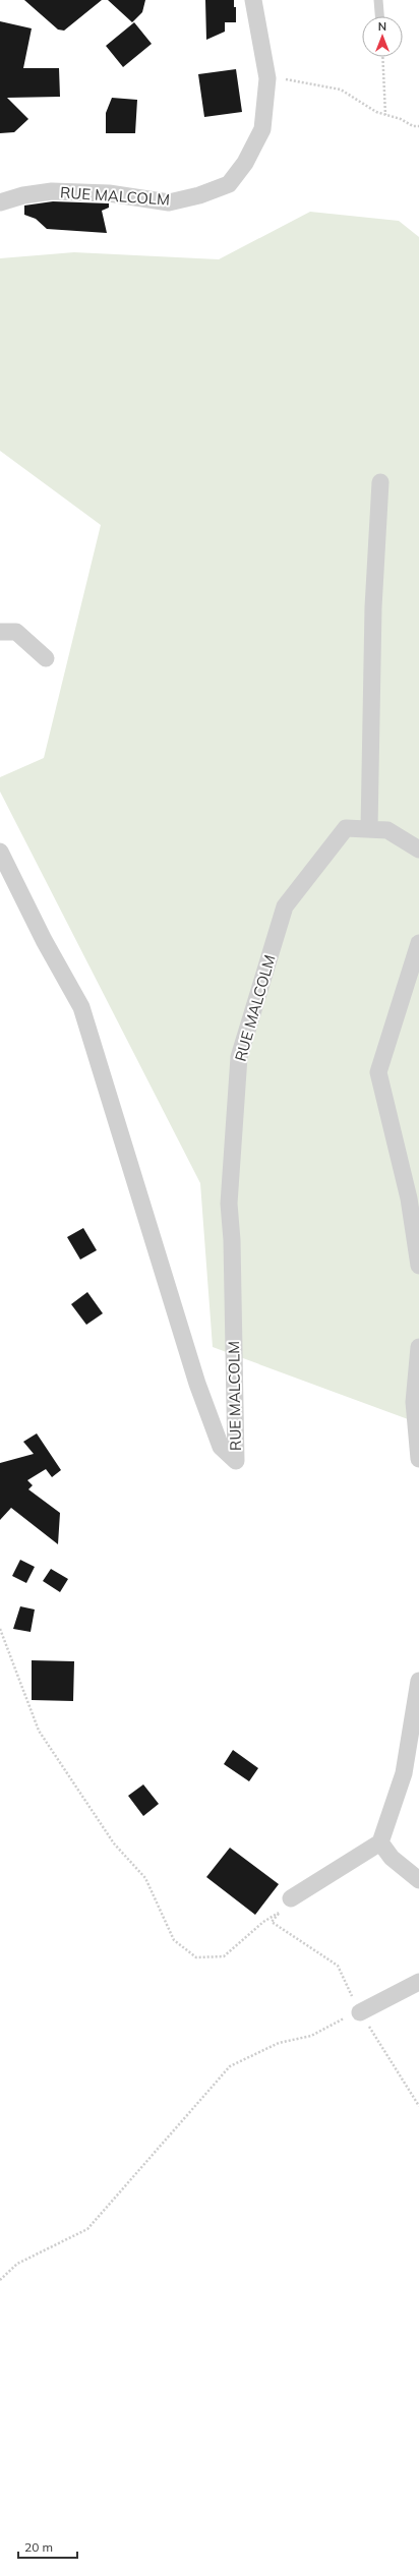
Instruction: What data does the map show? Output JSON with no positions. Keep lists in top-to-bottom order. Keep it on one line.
{"streets":{"street":["RUE MALCOLM"]},"scale_bar":"20 m","north":"top"}
